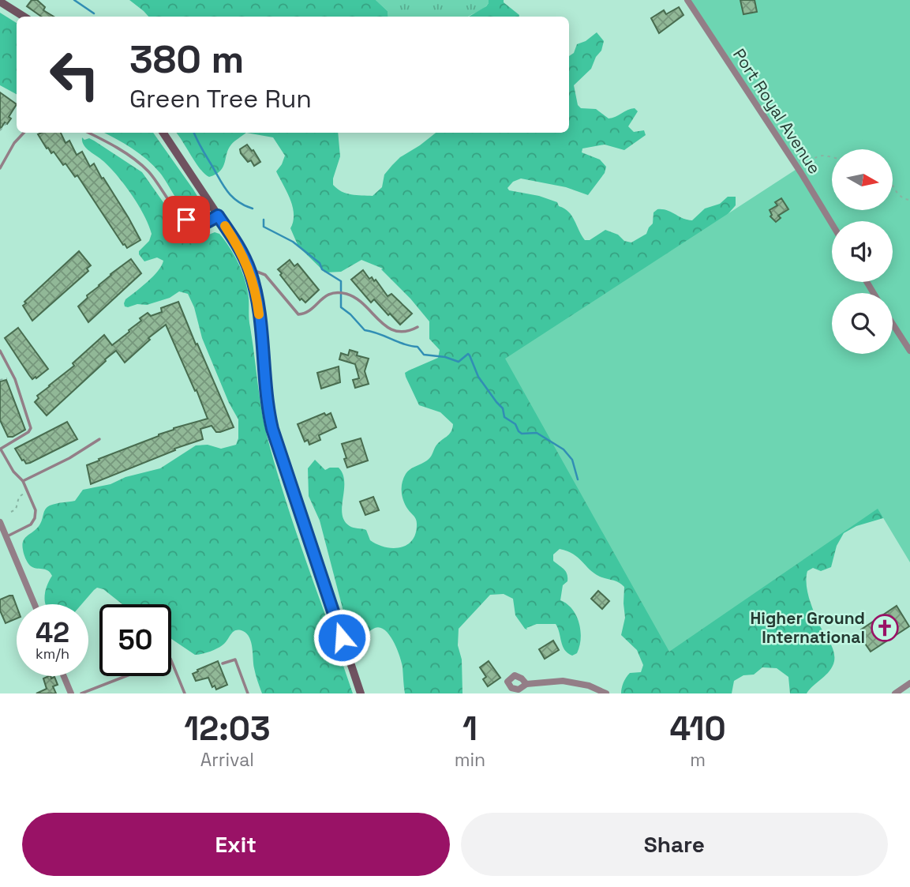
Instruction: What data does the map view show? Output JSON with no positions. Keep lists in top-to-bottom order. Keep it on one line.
{"streets":{"street":["Port Royal Avenue"]},"places":{"church":["Higher Ground International"]},"north":"right","page":{"turn":["380 m","Green Tree Run"],"speed":"42 km/h","limit":"50","eta":["12:03","Arrival","1","min","410","m"],"buttons":["Exit","Share"]}}
